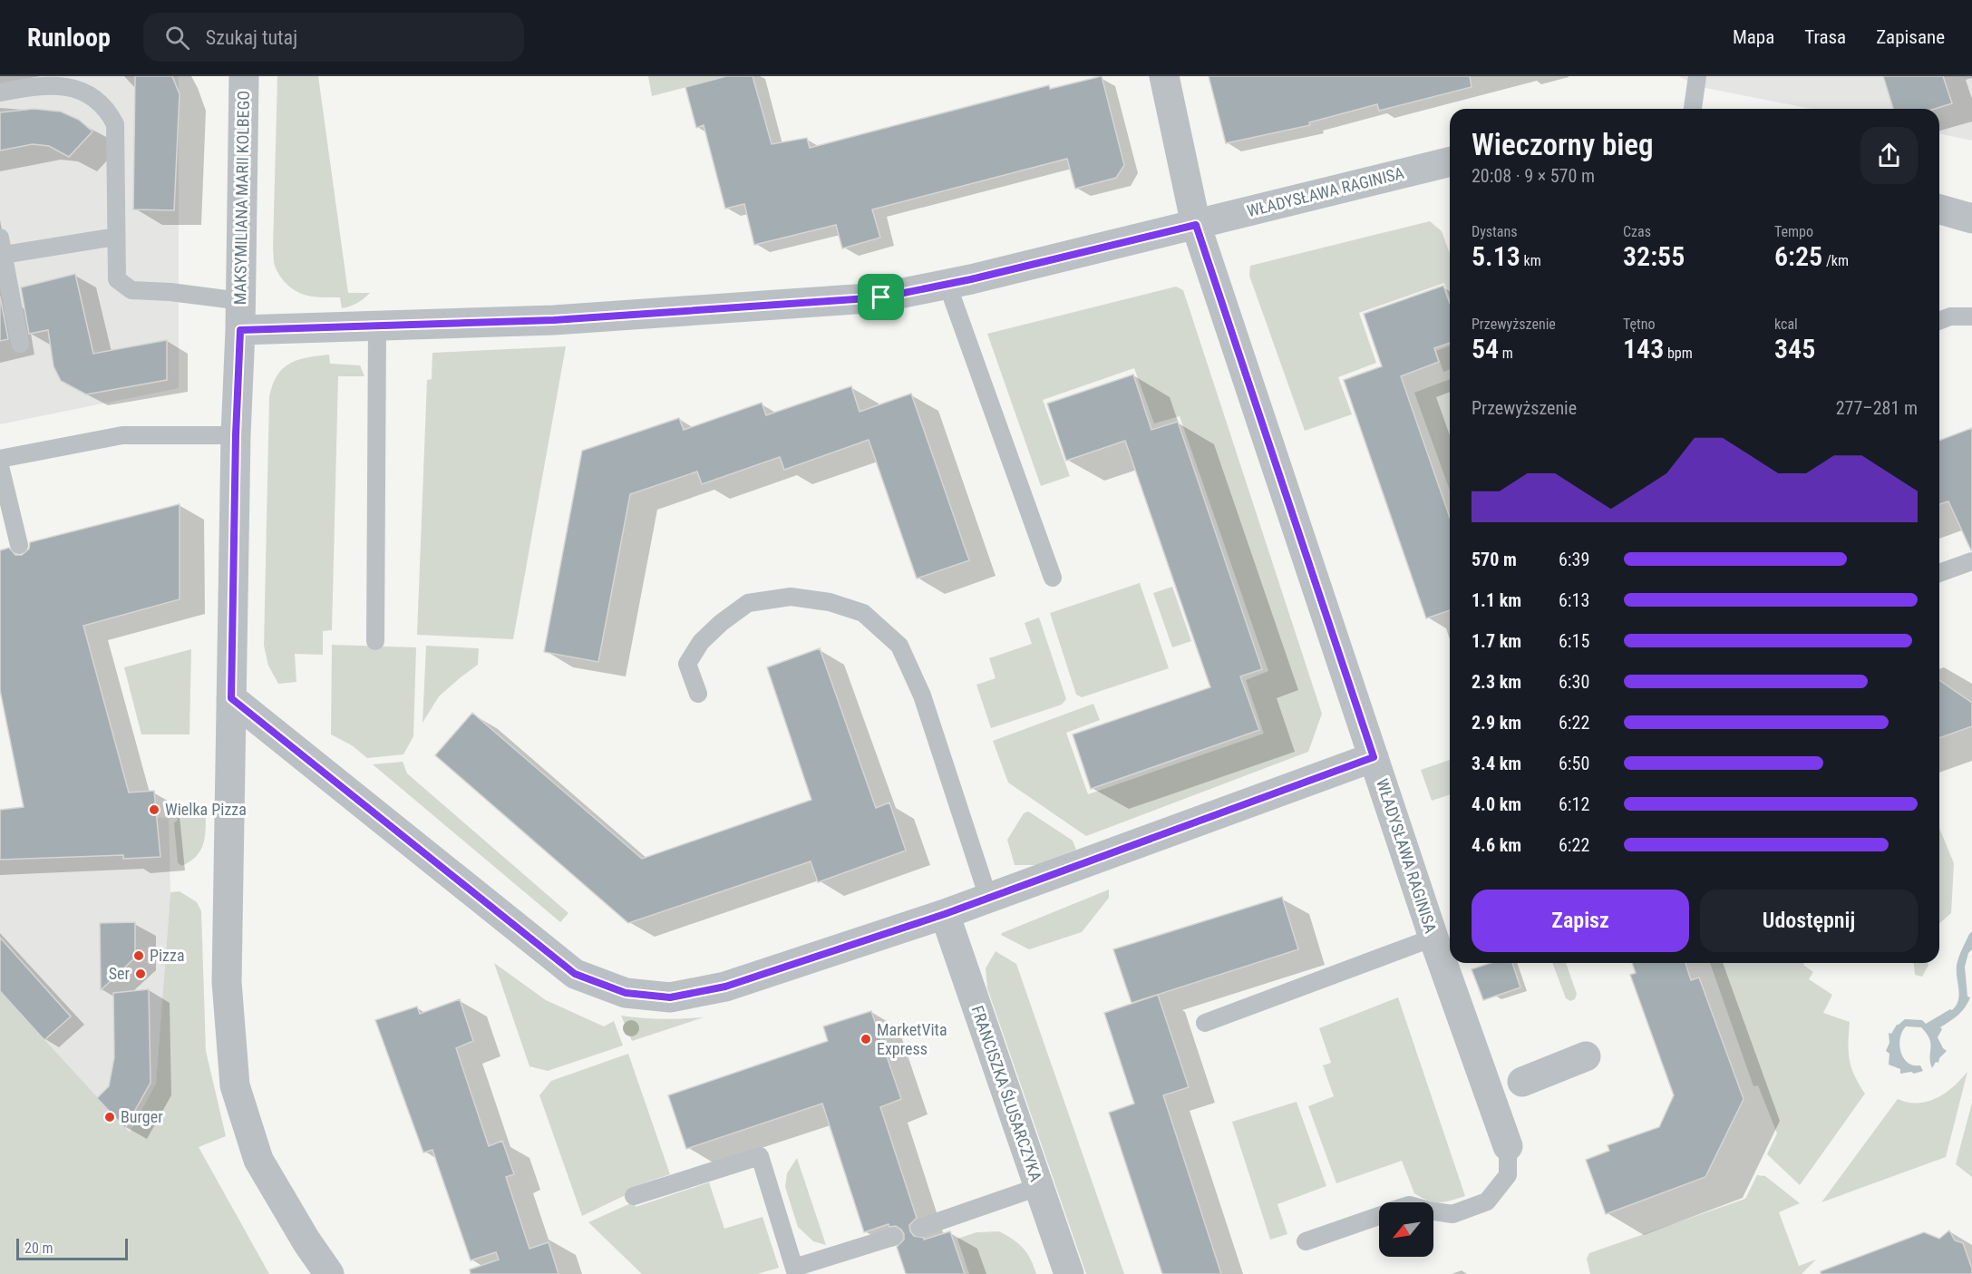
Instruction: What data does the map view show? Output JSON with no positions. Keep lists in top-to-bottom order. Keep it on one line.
{"streets":{"street":["WŁADYSŁAWA RAGINISA","MAKSYMILIANA MARII KOLBEGO","FRANCISZKA ŚLUSARCZYKA"]},"crossings":[["WŁADYSŁAWA RAGINISA","MAKSYMILIANA MARII KOLBEGO"]],"places":["Wielka Pizza","Pizza","Ser","MarketVita Express","Burger"],"scale_bar":"20 m","north":"bottom left","page":{"header":"Runloop","search":"Szukaj tutaj","nav":["Mapa","Trasa","Zapisane"],"heading":["Wieczorny bieg","20:08 · 9 × 570 m"],"stats":[["Dystans","5.13 km"],["Czas","32:55"],["Tempo","6:25 /km"],["Przewyższenie","54 m"],["Tętno","143 bpm"],["kcal","345"]],"chart":["Przewyższenie","277–281 m"],"list":[{"name":"570 m","note":"6:39"},{"name":"1.1 km","note":"6:13"},{"name":"1.7 km","note":"6:15"},{"name":"2.3 km","note":"6:30"},{"name":"2.9 km","note":"6:22"},{"name":"3.4 km","note":"6:50"},{"name":"4.0 km","note":"6:12"},{"name":"4.6 km","note":"6:22"}],"buttons":["Zapisz","Udostępnij"],"scale":"20 m"}}
